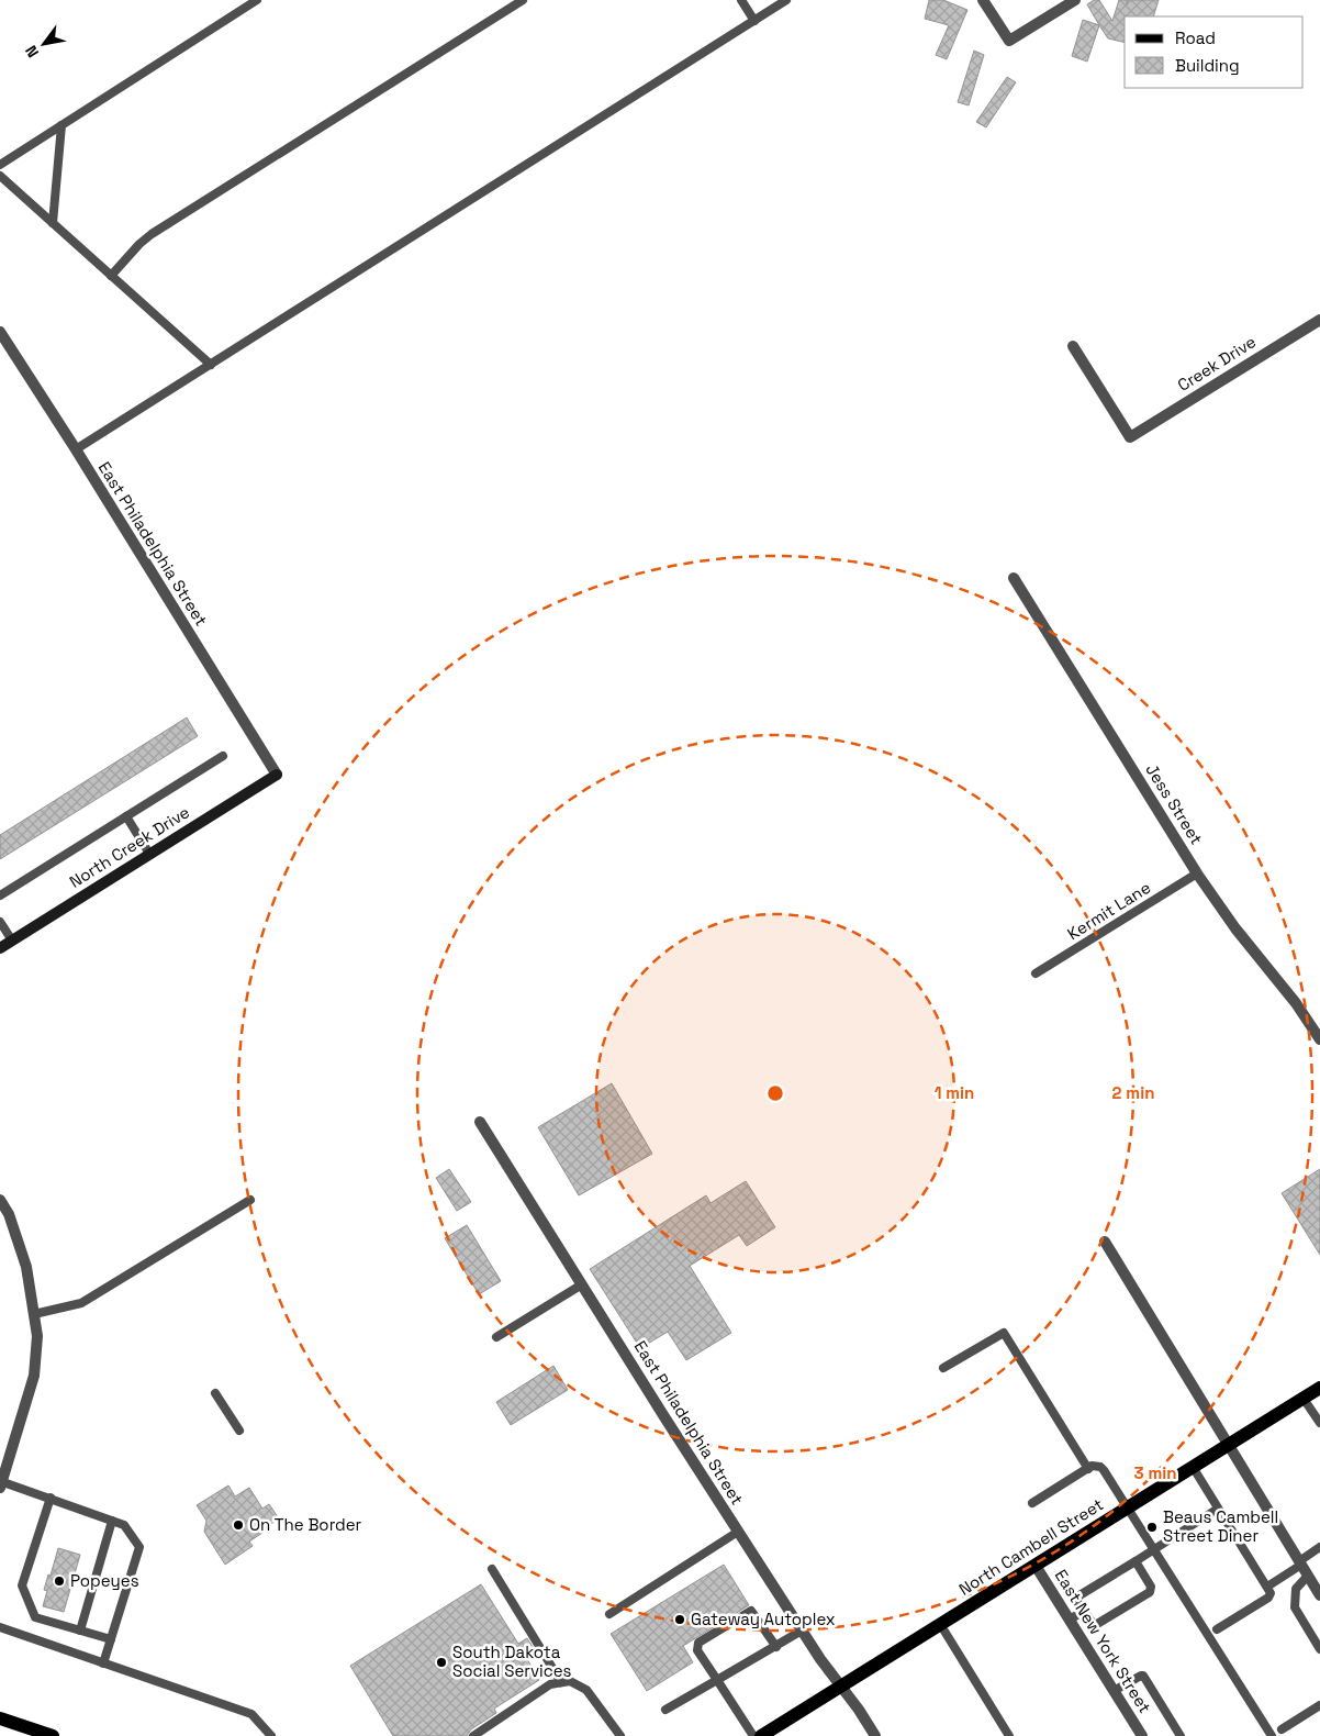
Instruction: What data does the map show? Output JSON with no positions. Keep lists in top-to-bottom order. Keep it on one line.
{"streets":{"main road":["North Cambell Street"],"street":["Creek Drive","East Philadelphia Street","Jess Street","North Creek Drive","East New York Street"],"lane":["Kermit Lane"]},"crossings":[["East Philadelphia Street","North Creek Drive"],["East Philadelphia Street","North Cambell Street"],["Jess Street","Kermit Lane"],["North Cambell Street","East New York Street"]],"places":["On The Border","Beaus Cambell Street Diner","Popeyes","Gateway Autoplex","South Dakota Social Services"],"legend":["Road","Building"],"north":"bottom left","rings":["1 min","2 min","3 min"]}
